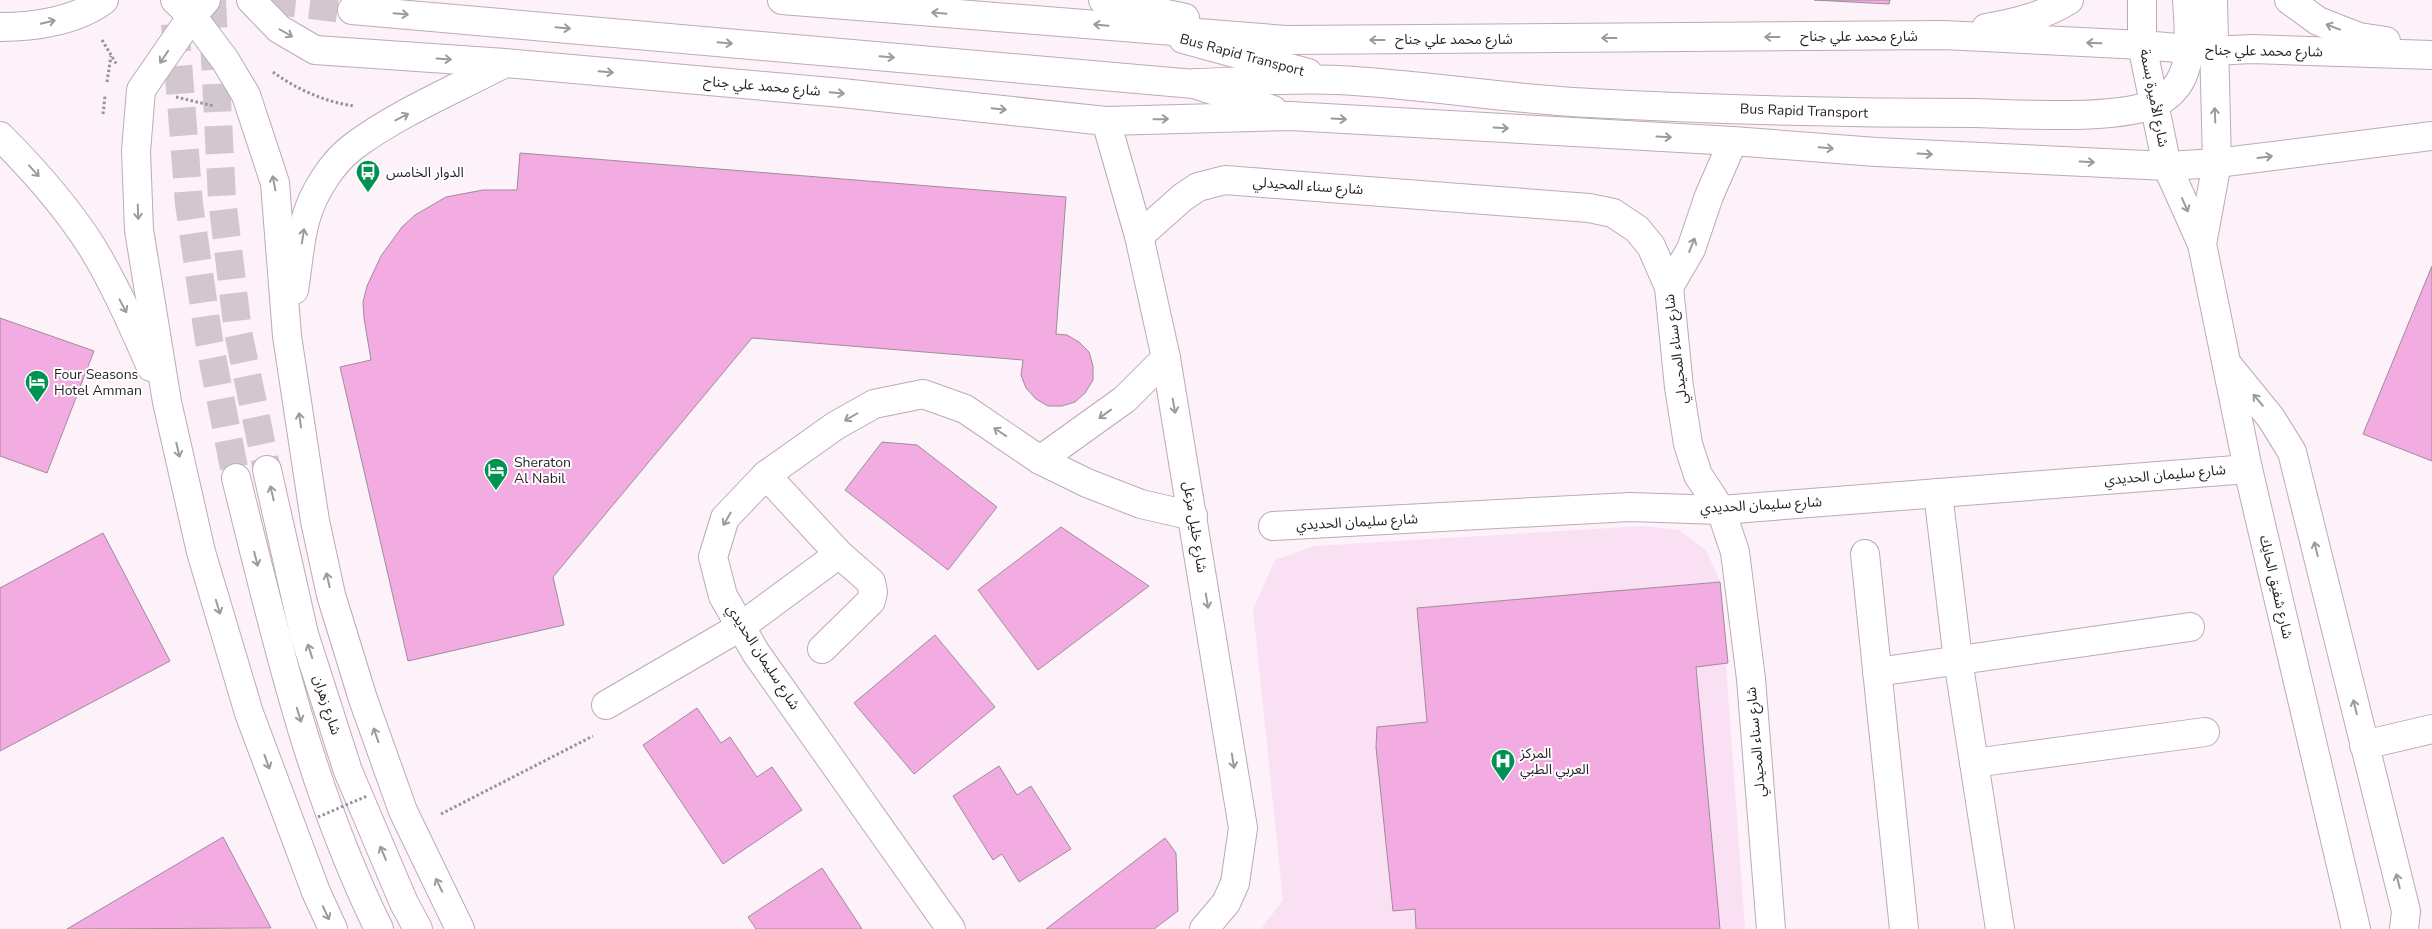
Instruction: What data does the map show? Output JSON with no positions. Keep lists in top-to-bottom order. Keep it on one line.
{"streets":{"main road":["شارع محمد علي جناح","Bus Rapid Transport","شارع الأميرة بسمة","شارع سناء المحيدلي","شارع سليمان الحديدي","شارع خليل مزعل","شارع شفيق الحايك","شارع زهران"]},"crossings":[["شارع محمد علي جناح","Bus Rapid Transport"],["شارع محمد علي جناح","شارع الأميرة بسمة"],["شارع محمد علي جناح","شارع خليل مزعل"],["شارع محمد علي جناح","شارع شفيق الحايك"],["Bus Rapid Transport","شارع الأميرة بسمة"],["شارع الأميرة بسمة","شارع شفيق الحايك"],["شارع سناء المحيدلي","شارع سليمان الحديدي"],["شارع سناء المحيدلي","شارع خليل مزعل"],["شارع سليمان الحديدي","شارع خليل مزعل"],["شارع سليمان الحديدي","شارع شفيق الحايك"]],"one_way":["شارع خليل مزعل"],"places":{"bus stop":["الدوار الخامس"],"hotel":["Four Seasons Hotel Amman","Sheraton Al Nabil"],"hospital":["المركز العربي الطبي"]}}
